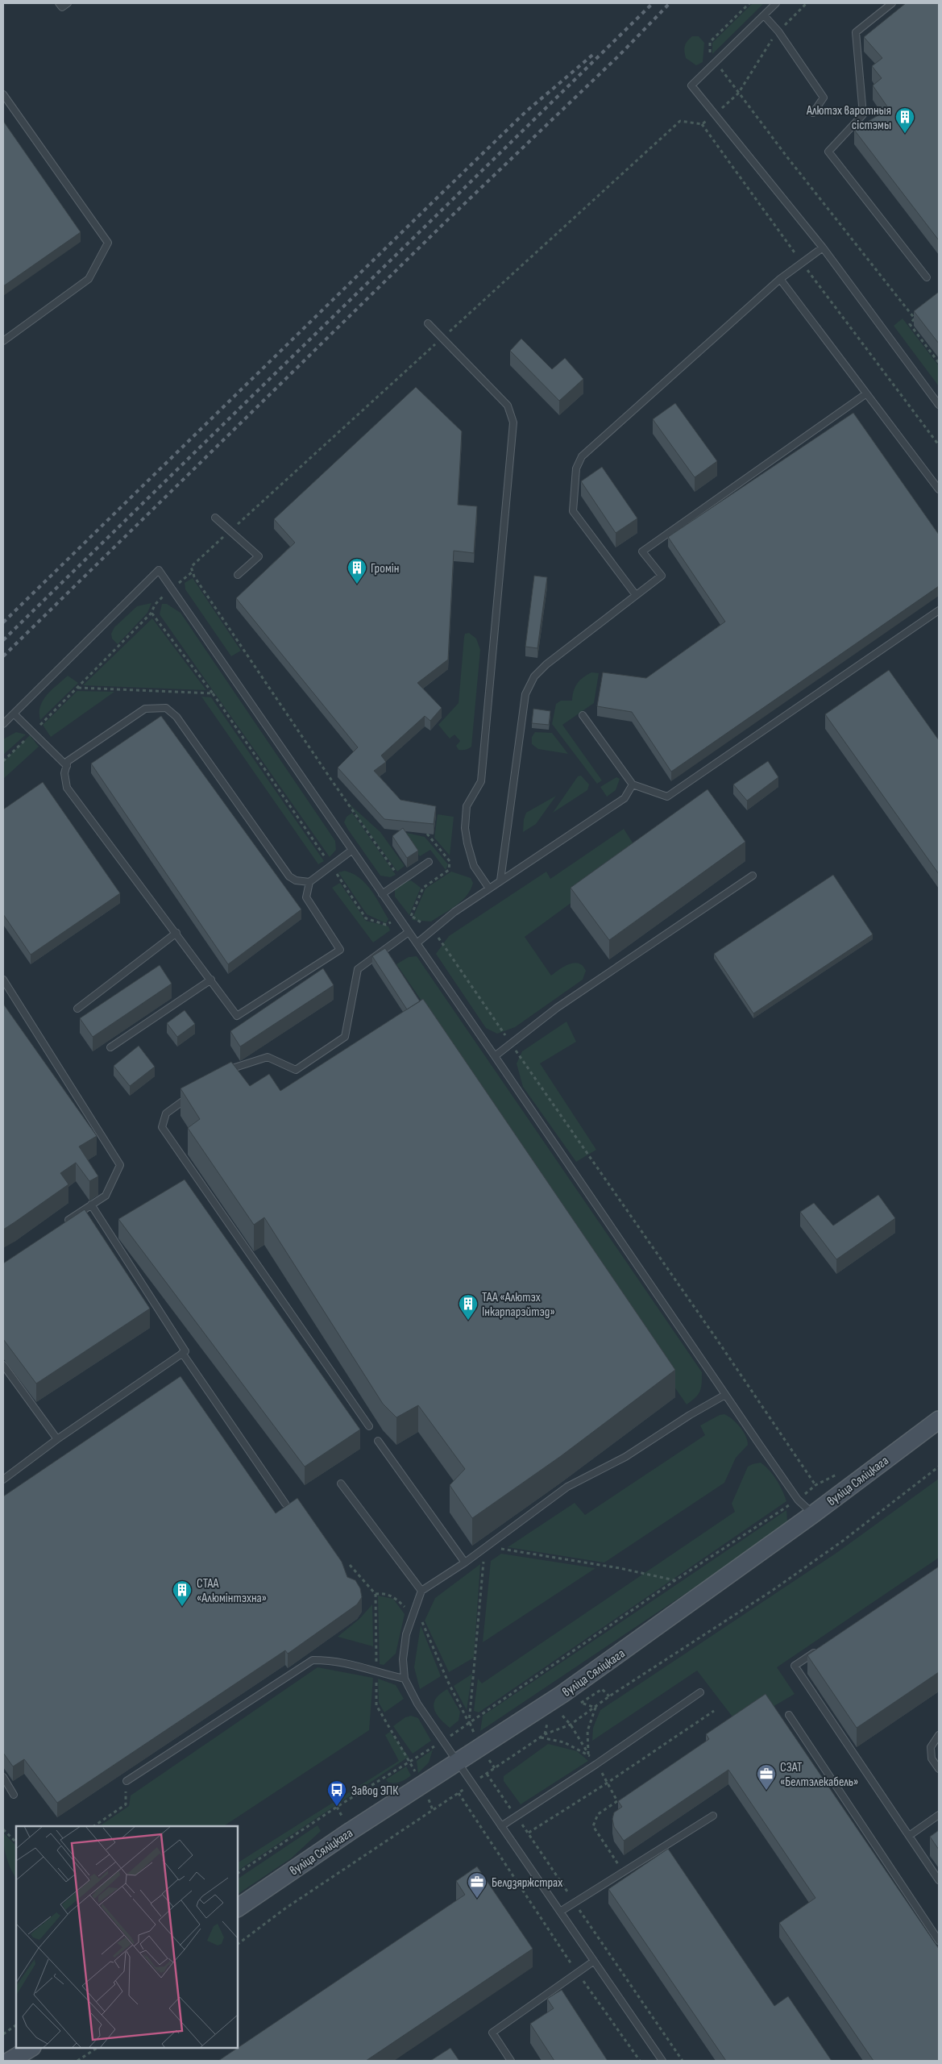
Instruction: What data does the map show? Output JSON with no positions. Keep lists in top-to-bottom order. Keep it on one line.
{"streets":{"main road":["вуліца Сяліцкага"]},"places":{"building":["Алютэх варотныя сістэмы","Громін","ТАА «Алютэх Інкарпарэйтэд»","СТАА «Алюмінтэхна»"],"office":["СЗАТ «Белтэлекабель»","Белдзяржстрах"],"bus stop":["Завод ЭПК"]}}
